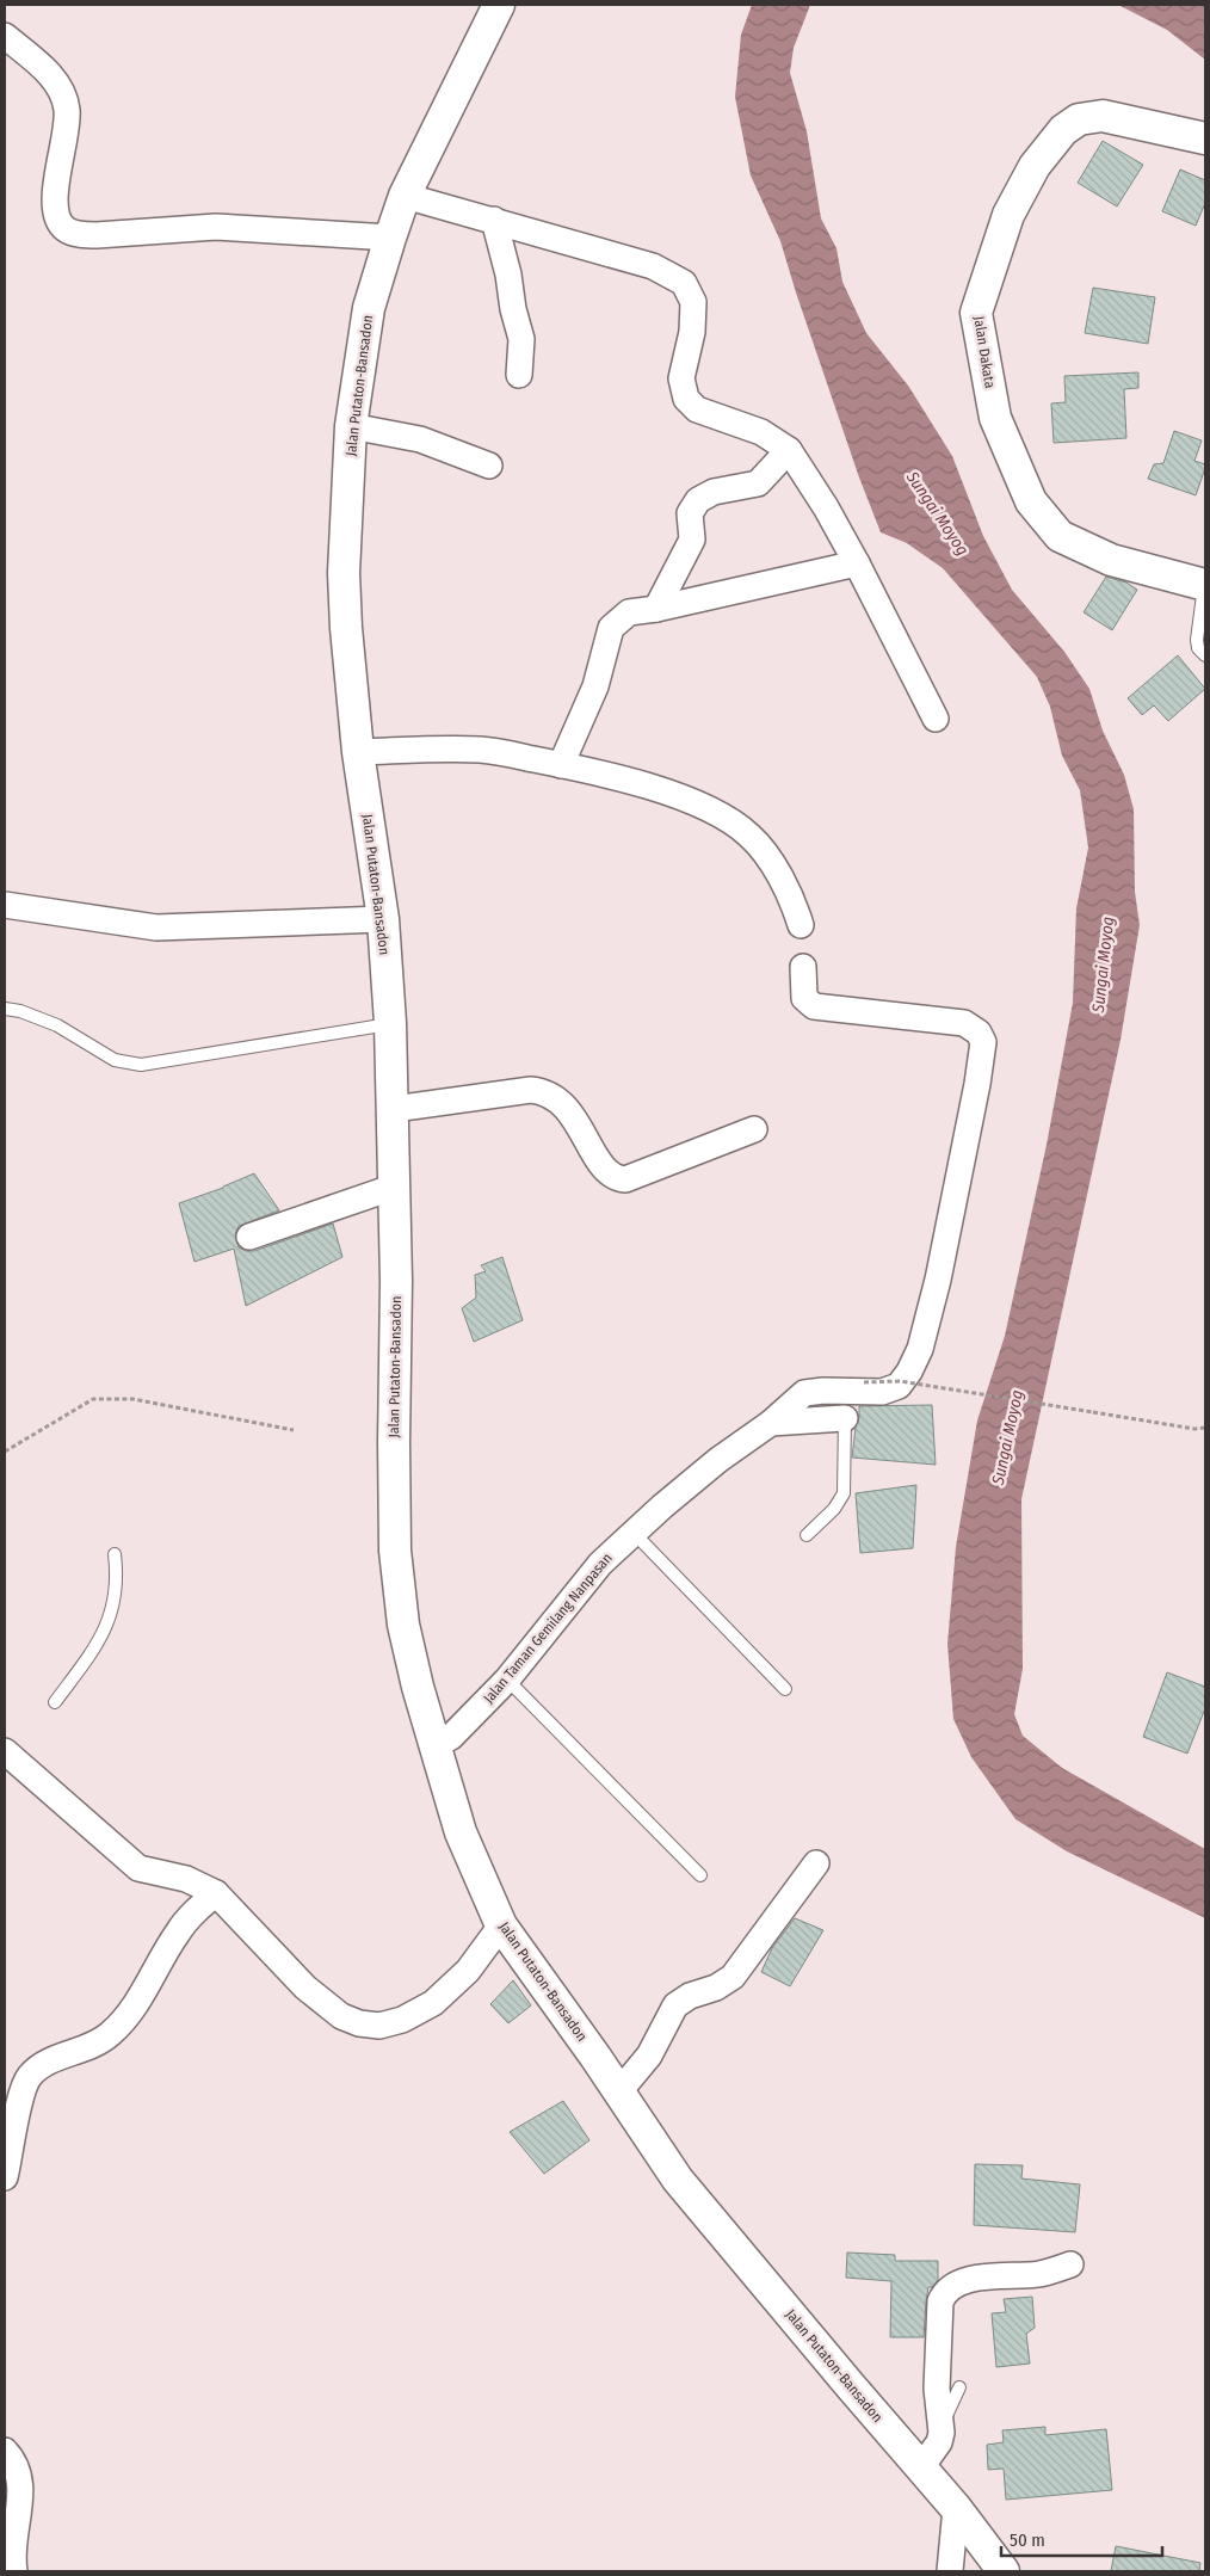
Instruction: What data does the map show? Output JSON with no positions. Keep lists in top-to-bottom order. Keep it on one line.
{"streets":{"street":["Jalan Dakata","Jalan Putaton-Bansadon","Jalan Taman Gemilang Nanpasan"]},"crossings":[["Jalan Putaton-Bansadon","Jalan Taman Gemilang Nanpasan"]],"water":["Sungai Moyog"],"scale_bar":"50 m"}
